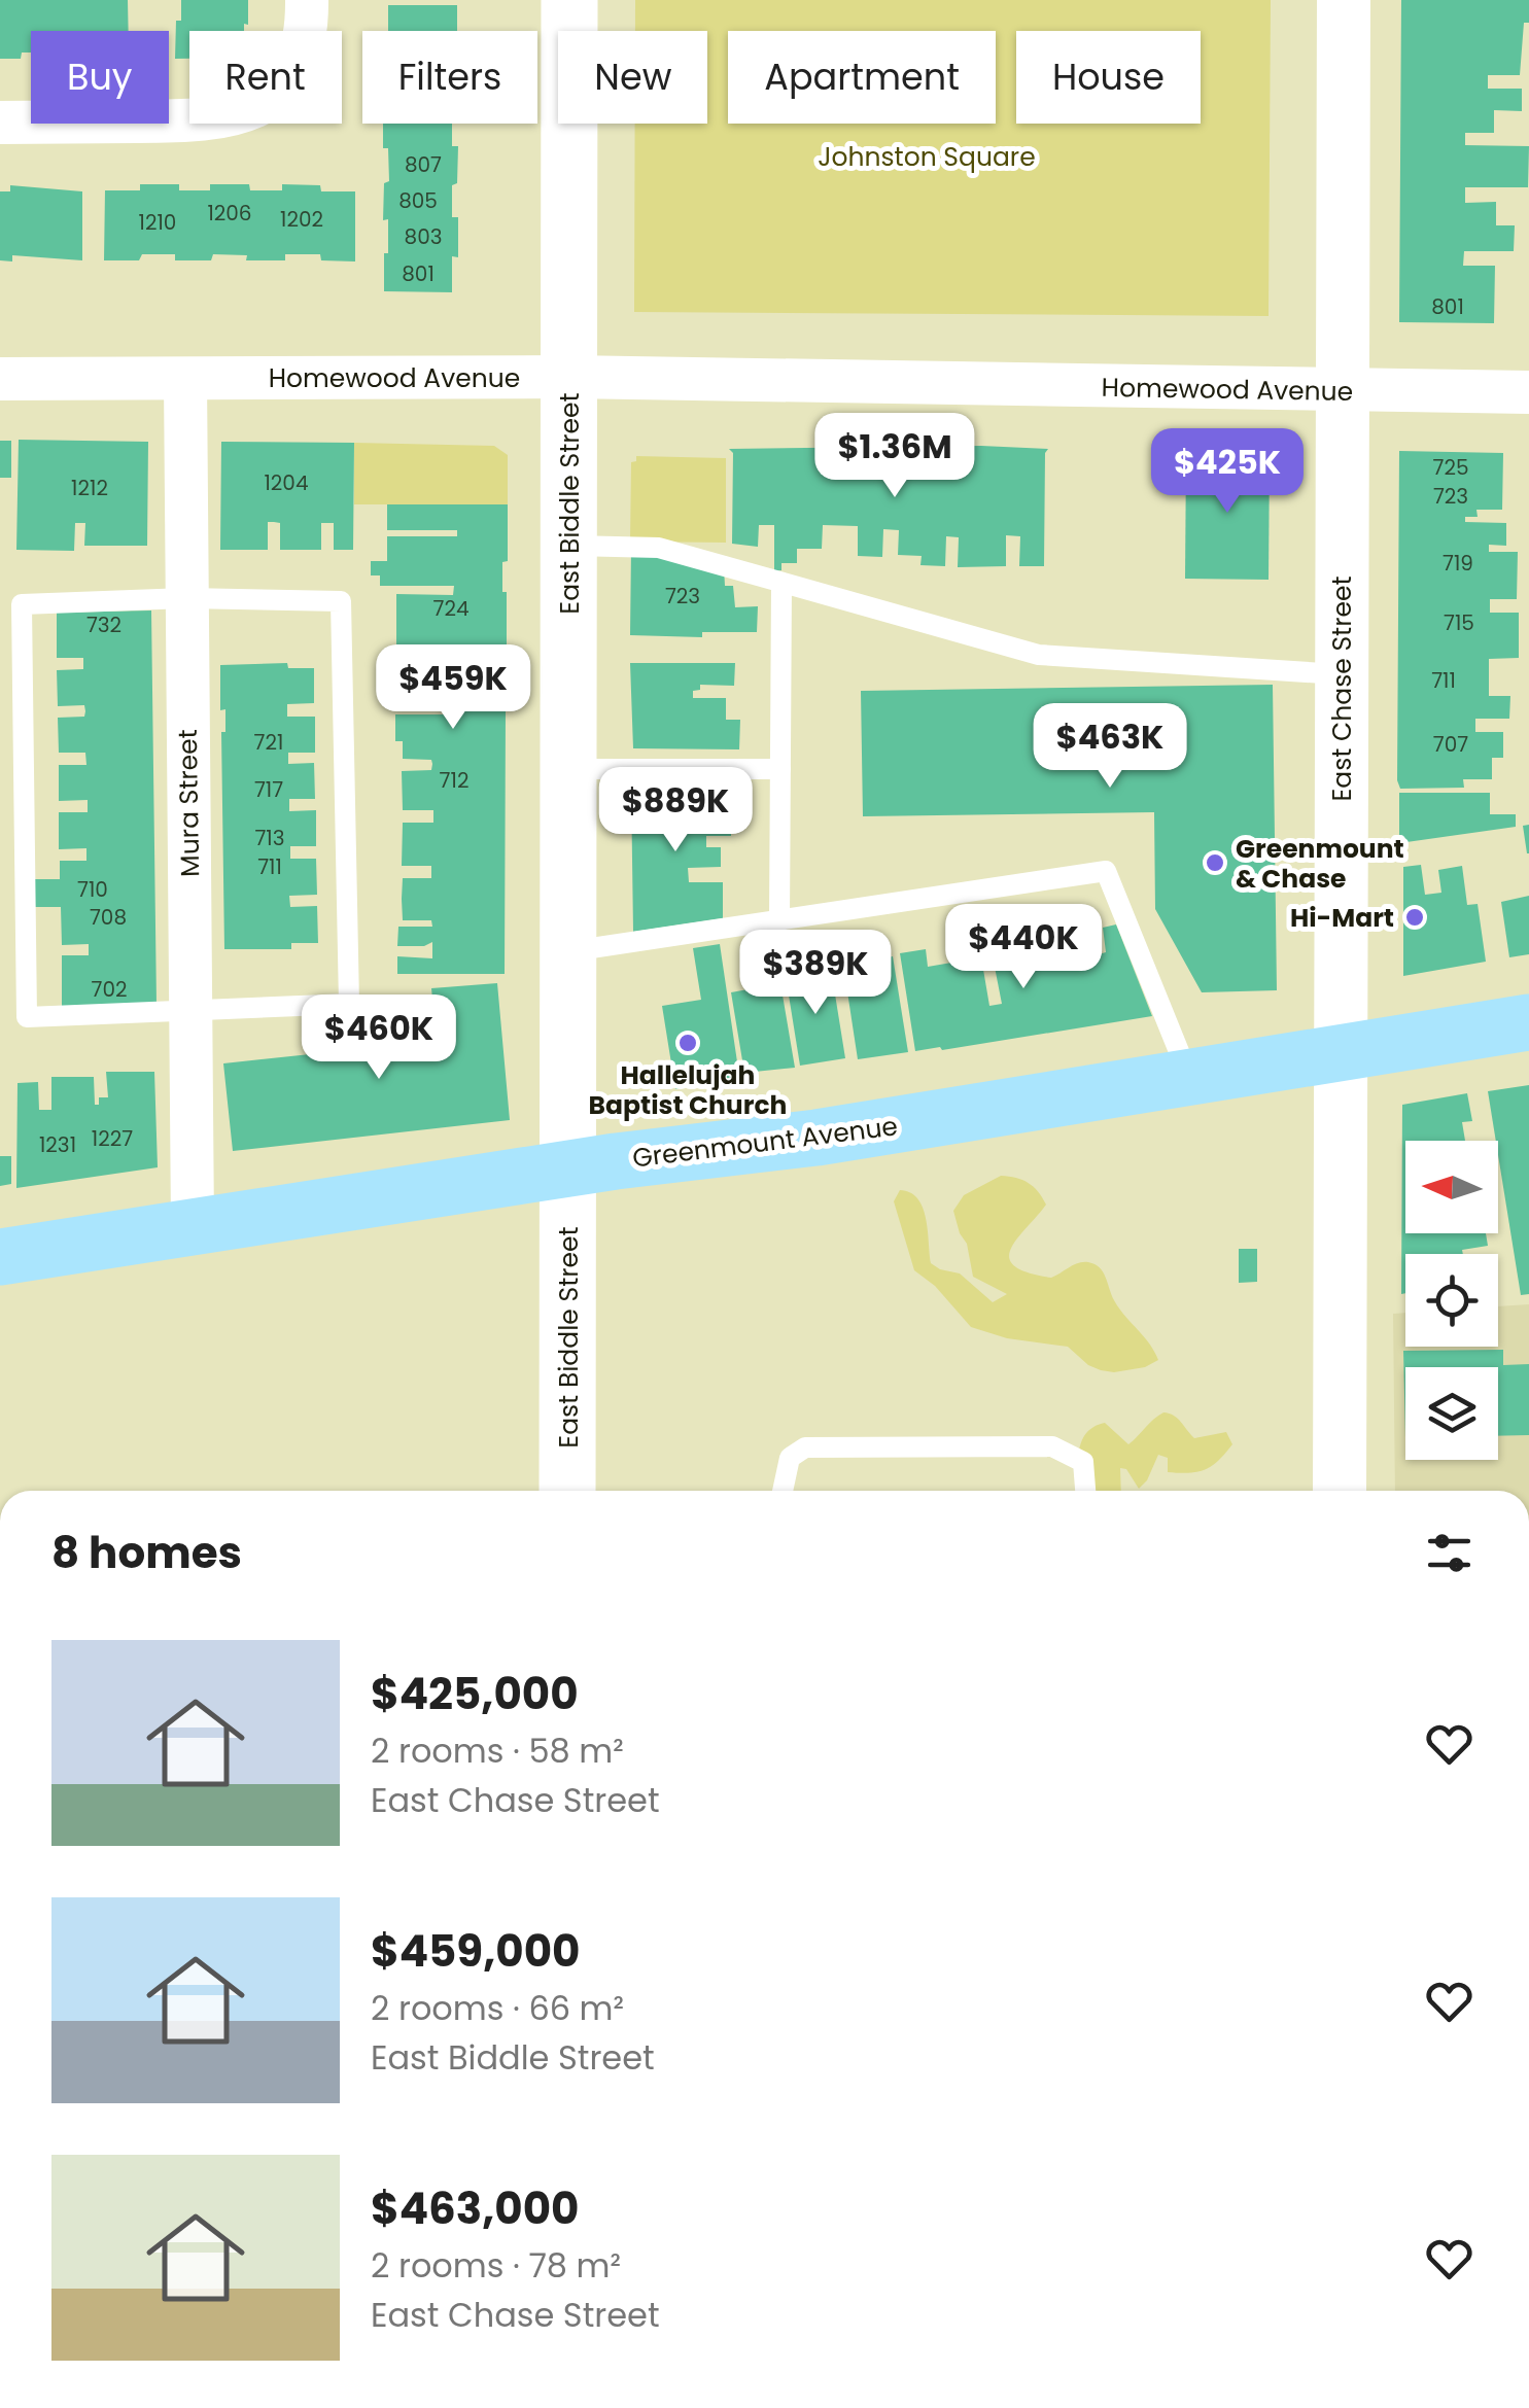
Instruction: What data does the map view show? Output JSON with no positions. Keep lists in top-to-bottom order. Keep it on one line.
{"streets":{"main road":["East Biddle Street","Greenmount Avenue"],"street":["Homewood Avenue","East Chase Street","Mura Street"]},"crossings":[["Homewood Avenue","East Biddle Street"],["Homewood Avenue","East Chase Street"],["Homewood Avenue","Mura Street"],["East Biddle Street","Greenmount Avenue"],["East Chase Street","Greenmount Avenue"],["Mura Street","Greenmount Avenue"]],"parks":["Johnston Square"],"places":["Greenmount & Chase","Hi-Mart","Hallelujah Baptist Church"],"house_numbers":["807","805","1206","1202","1210","803","801","801","725","1204","1212","723","719","723","724","715","732","711","721","707","712","717","713","711","710","708","702","1227","1231"],"north":"left","page":{"chip":["Buy","Rent","Filters","New","Apartment","House"],"price":["$1.36M","$425K","$459K","$463K","$889K","$440K","$389K","$460K"],"heading":"8 homes","list":[{"name":"$425,000","note":"2 rooms · 58 m² · East Chase Street"},{"name":"$459,000","note":"2 rooms · 66 m² · East Biddle Street"},{"name":"$463,000","note":"2 rooms · 78 m² · East Chase Street"}]}}
